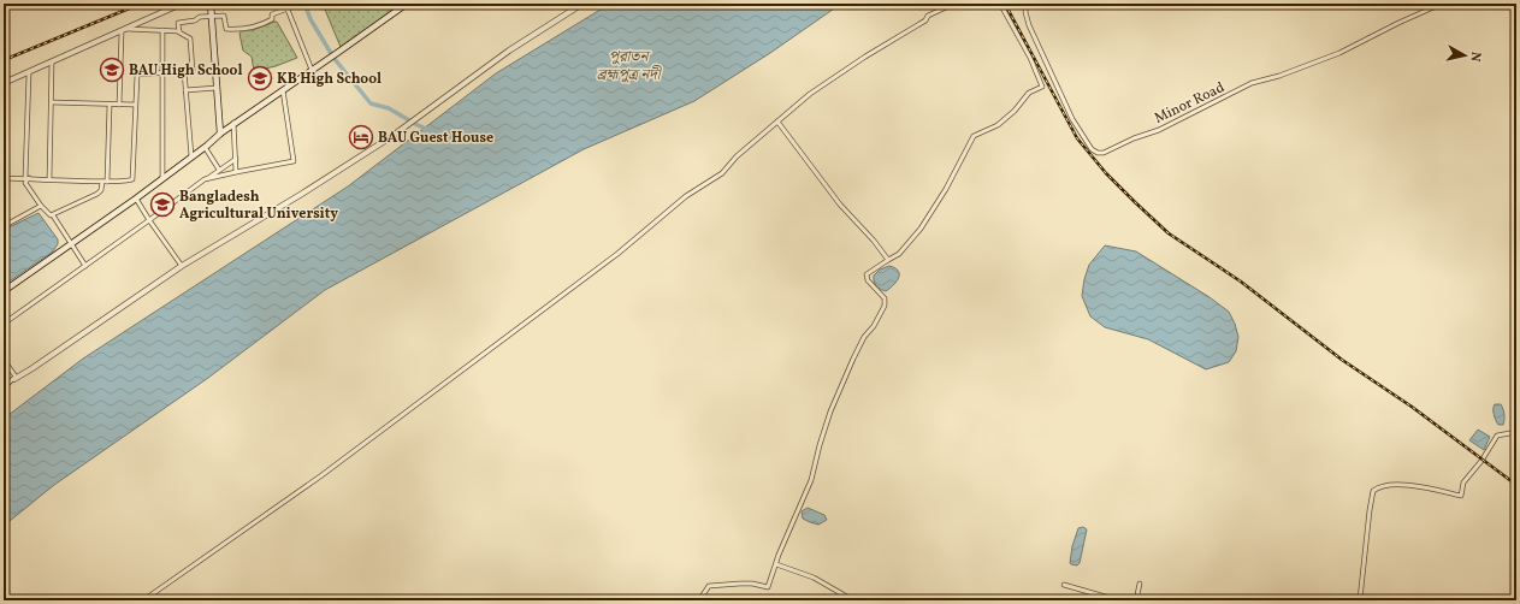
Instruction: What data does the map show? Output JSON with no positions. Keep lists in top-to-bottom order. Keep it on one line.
{"streets":{"street":["Minor Road"]},"water":["পুরাতন ব্রহ্মপুত্র নদী"],"places":{"school or university":["BAU High School","KB High School","Bangladesh Agricultural University"],"hotel":["BAU Guest House"]},"north":"right"}
